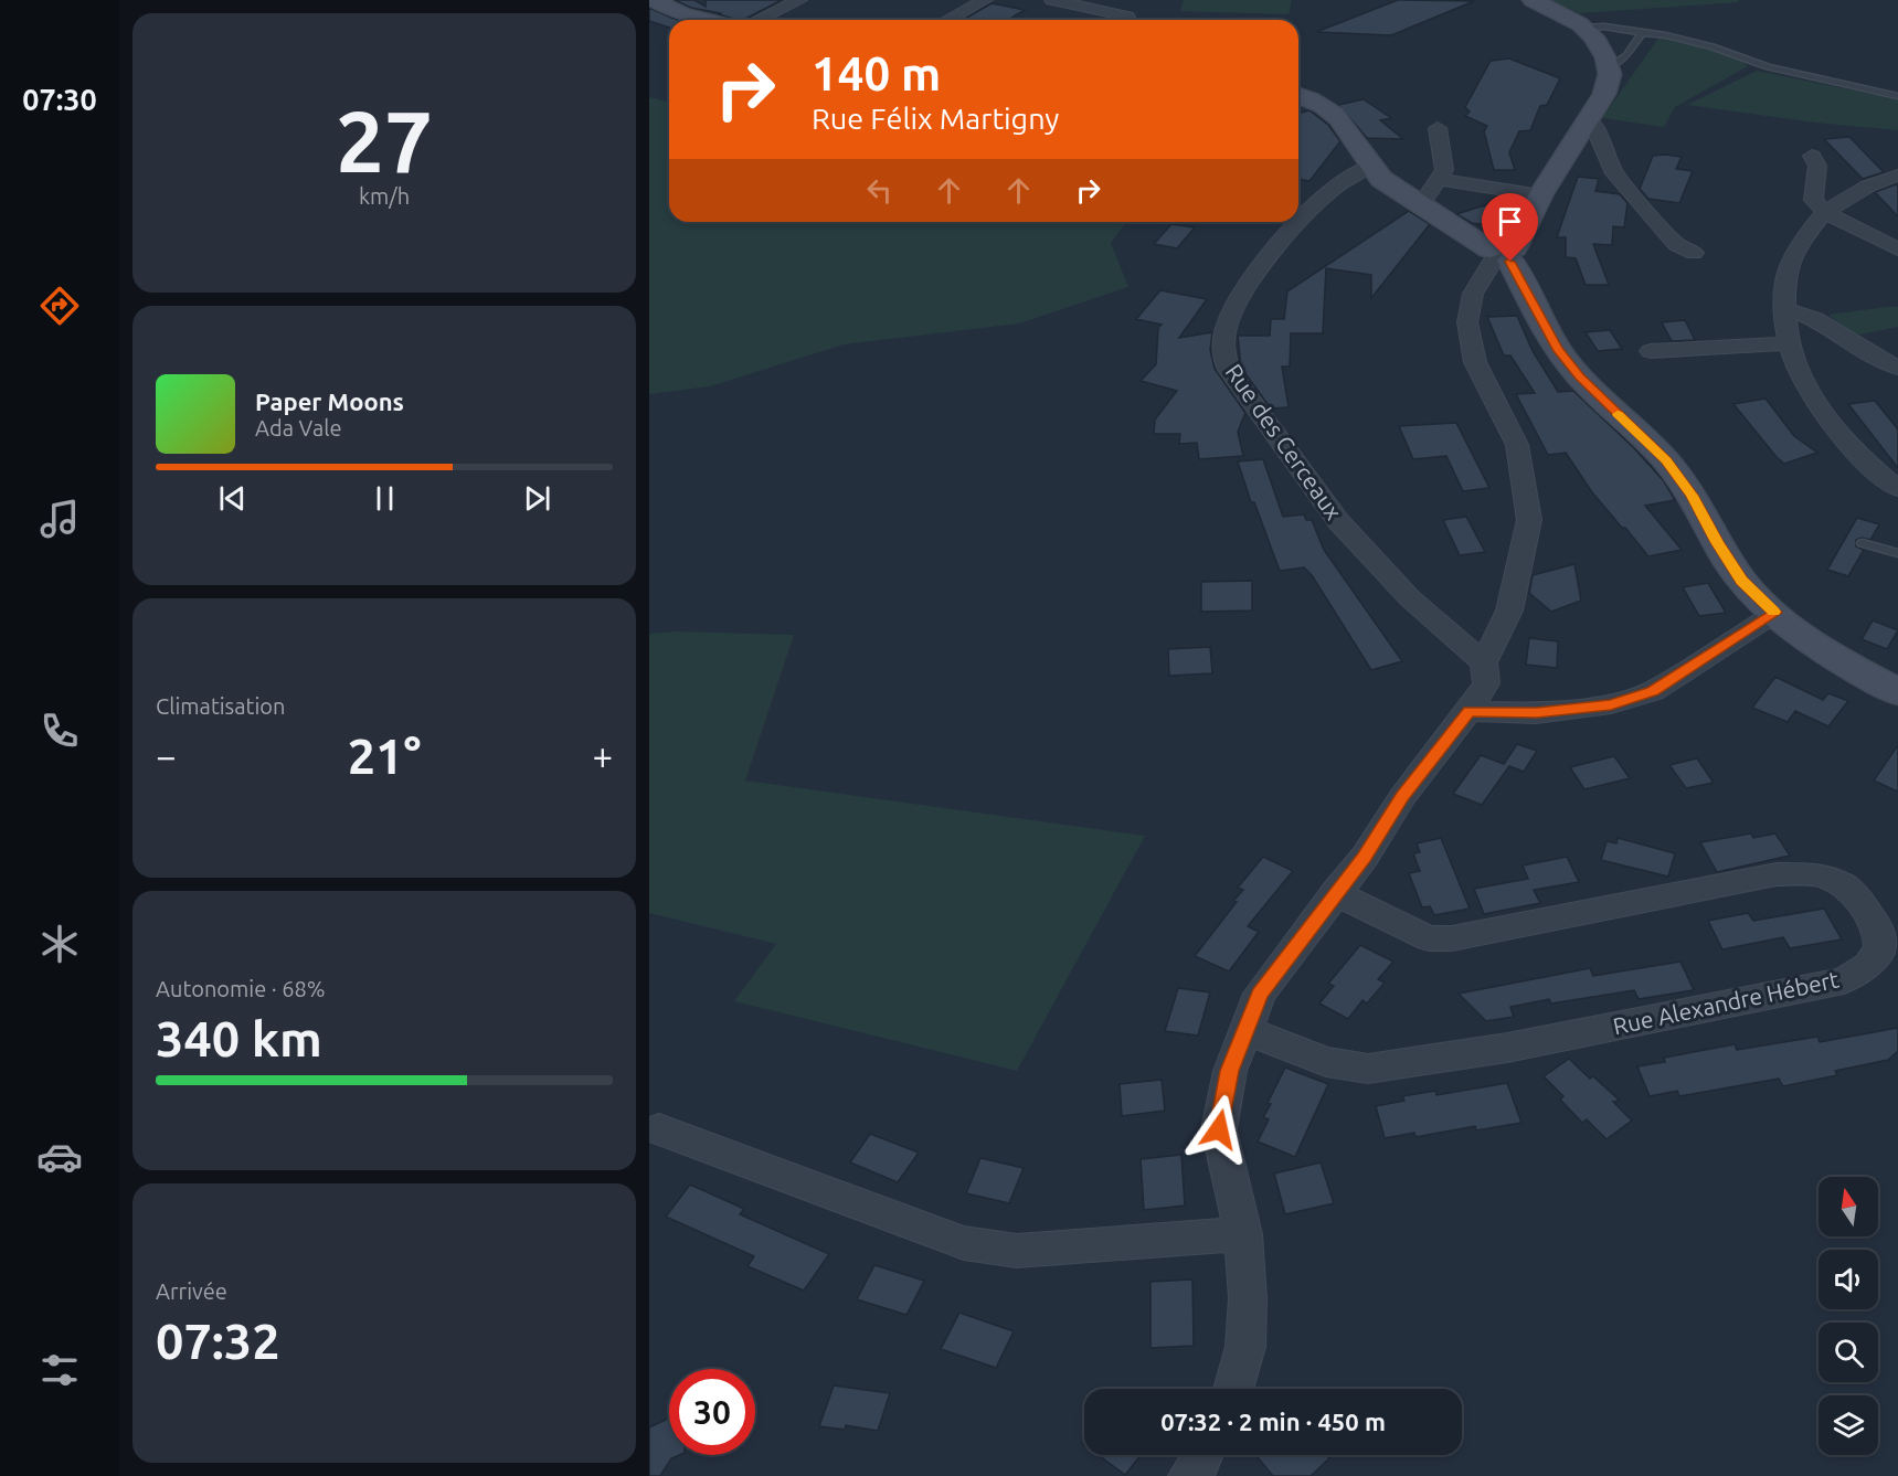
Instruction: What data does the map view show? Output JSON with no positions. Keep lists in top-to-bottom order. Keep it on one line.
{"streets":{"street":["Rue des Cerceaux","Rue Alexandre Hébert"]},"north":"top","page":{"tabs":"07:30","tile":[["27","km/h"],"Climatisation",["Autonomie · 68%","340 km"],["Arrivée","07:32"]],"turn":["140 m","Rue Félix Martigny"],"song":["Paper Moons","Ada Vale"],"heat":["−","21°","+"],"limit":"30","trip":"07:32 · 2 min · 450 m"}}
